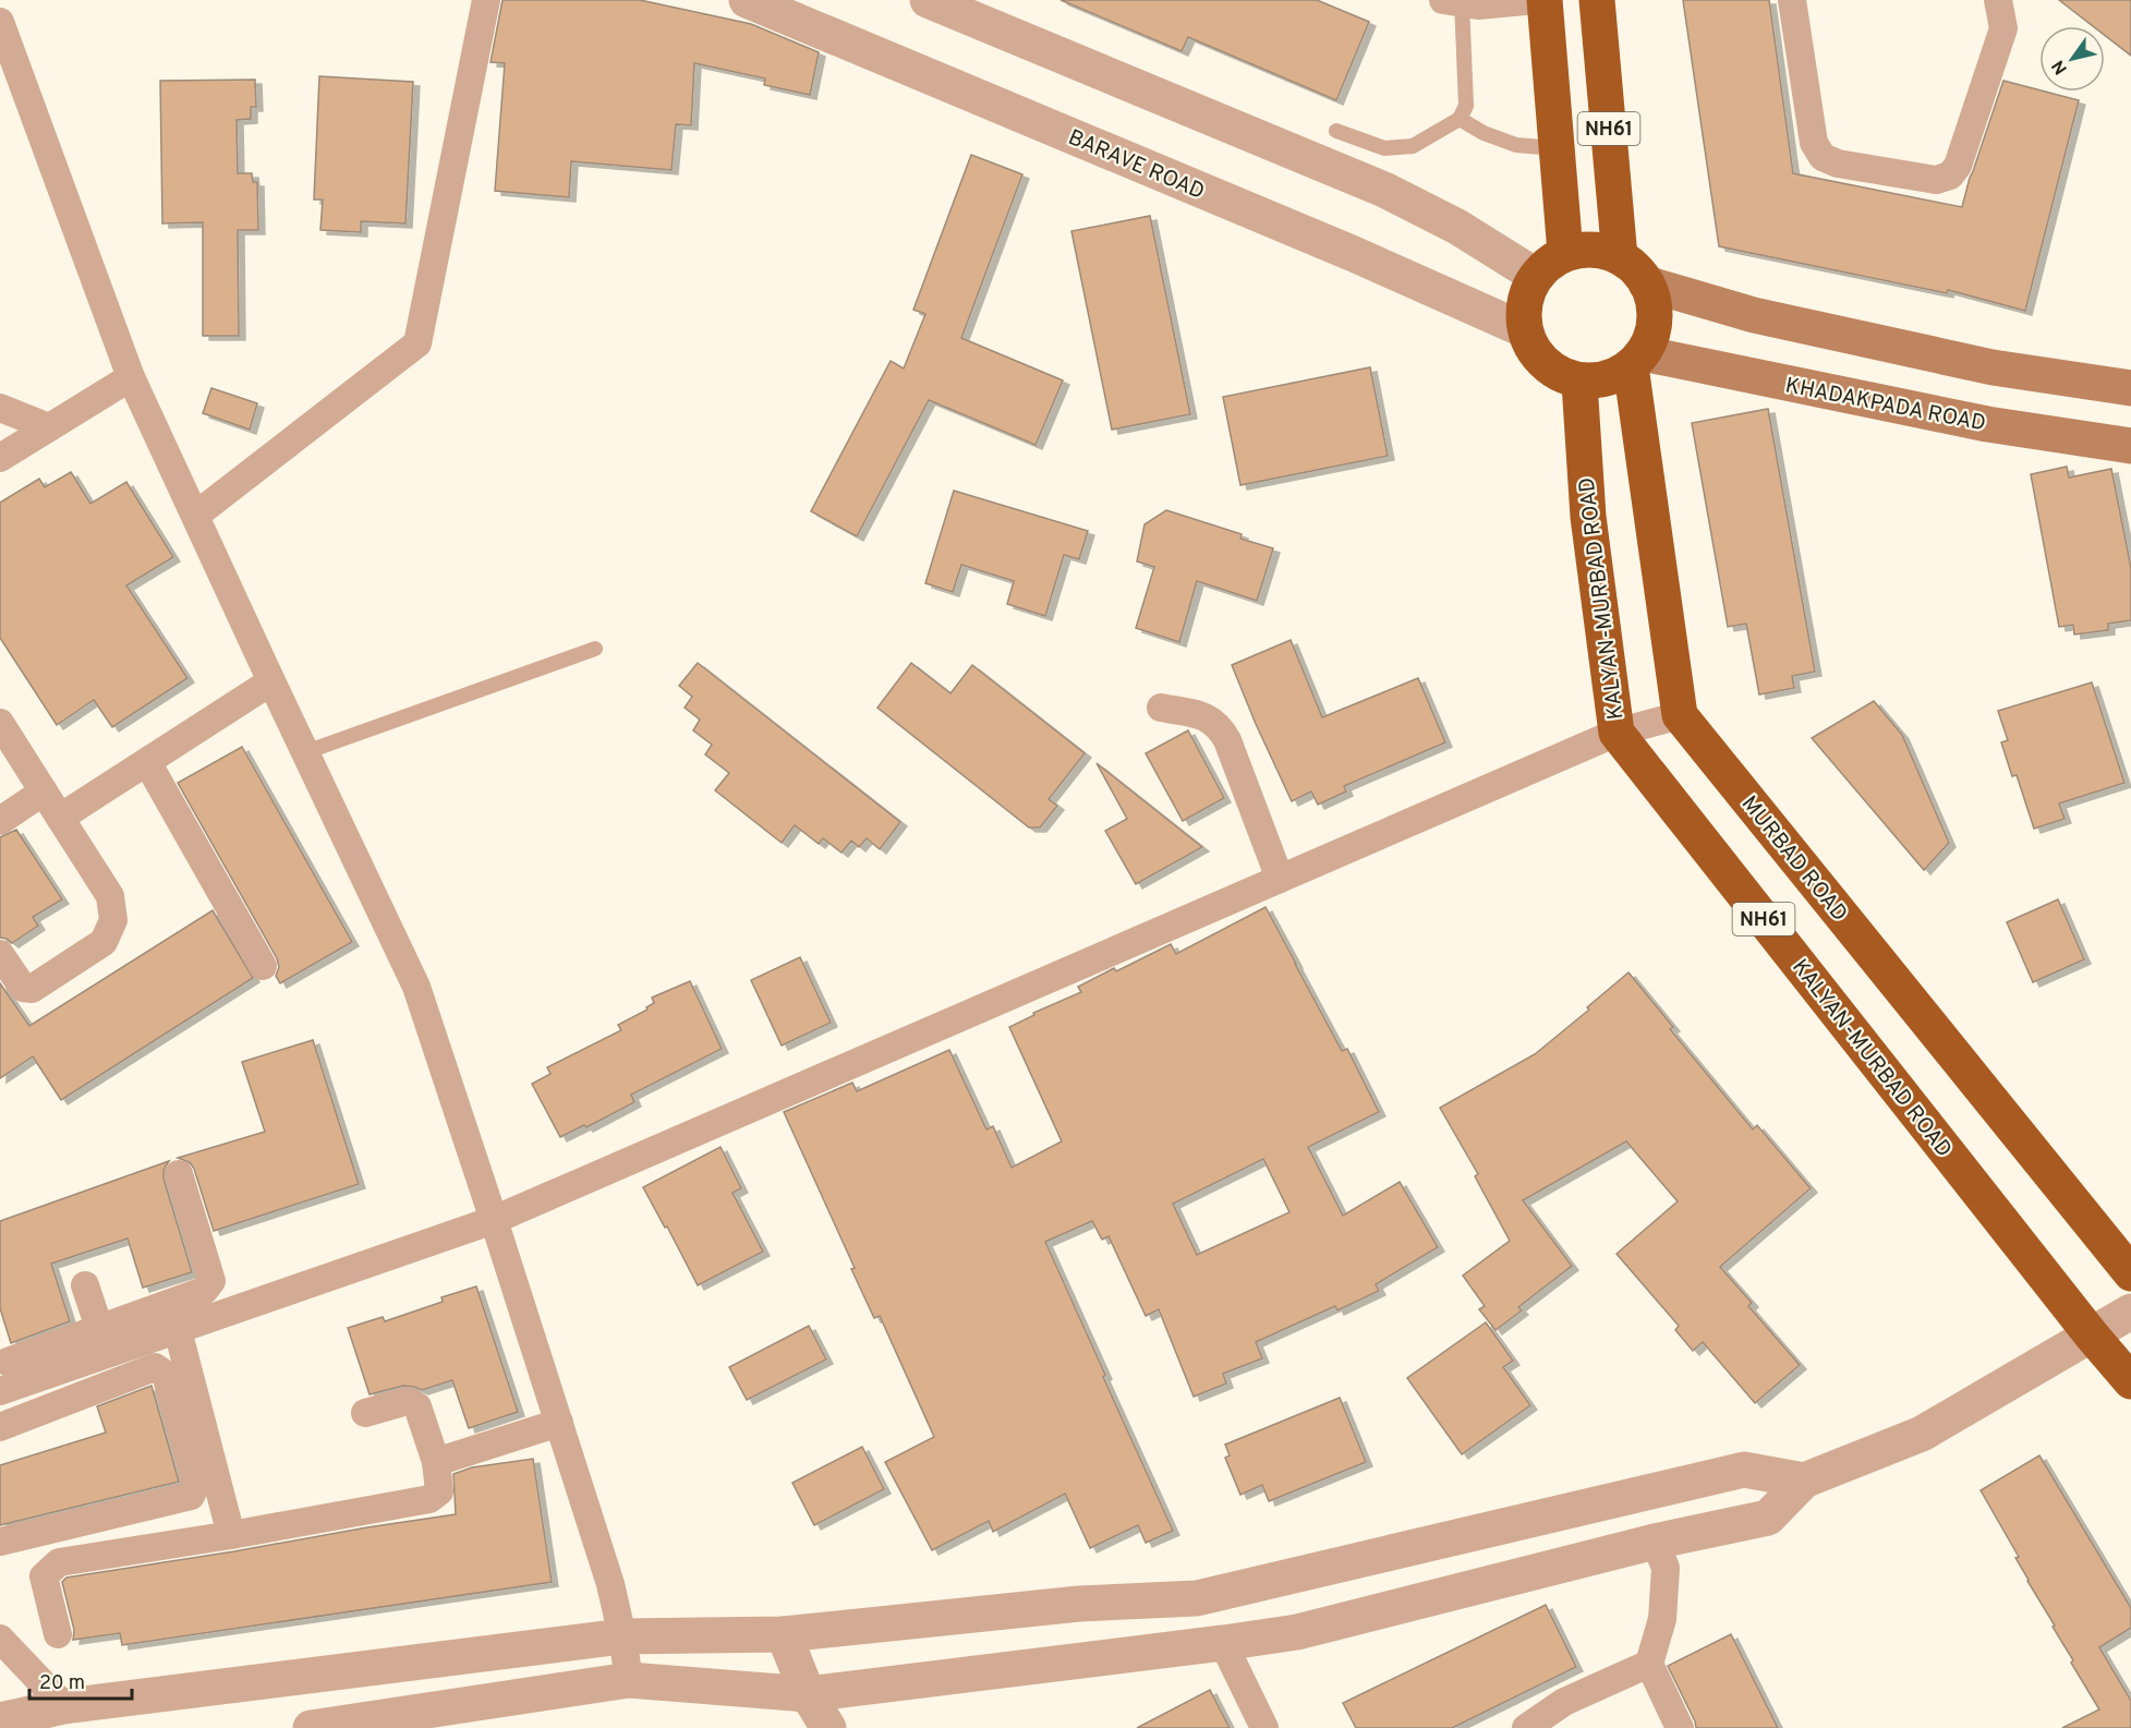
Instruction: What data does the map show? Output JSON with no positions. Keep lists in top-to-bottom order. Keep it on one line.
{"streets":{"highway":["NH61","KALYAN-MURBAD ROAD","MURBAD ROAD"],"main road":["KHADAKPADA ROAD"],"street":["BARAVE ROAD"]},"crossings":[["NH61","BARAVE ROAD"],["NH61","KHADAKPADA ROAD"],["NH61","KALYAN-MURBAD ROAD"],["BARAVE ROAD","KHADAKPADA ROAD"],["BARAVE ROAD","KALYAN-MURBAD ROAD"],["KHADAKPADA ROAD","KALYAN-MURBAD ROAD"]],"scale_bar":"20 m","north":"bottom left"}
